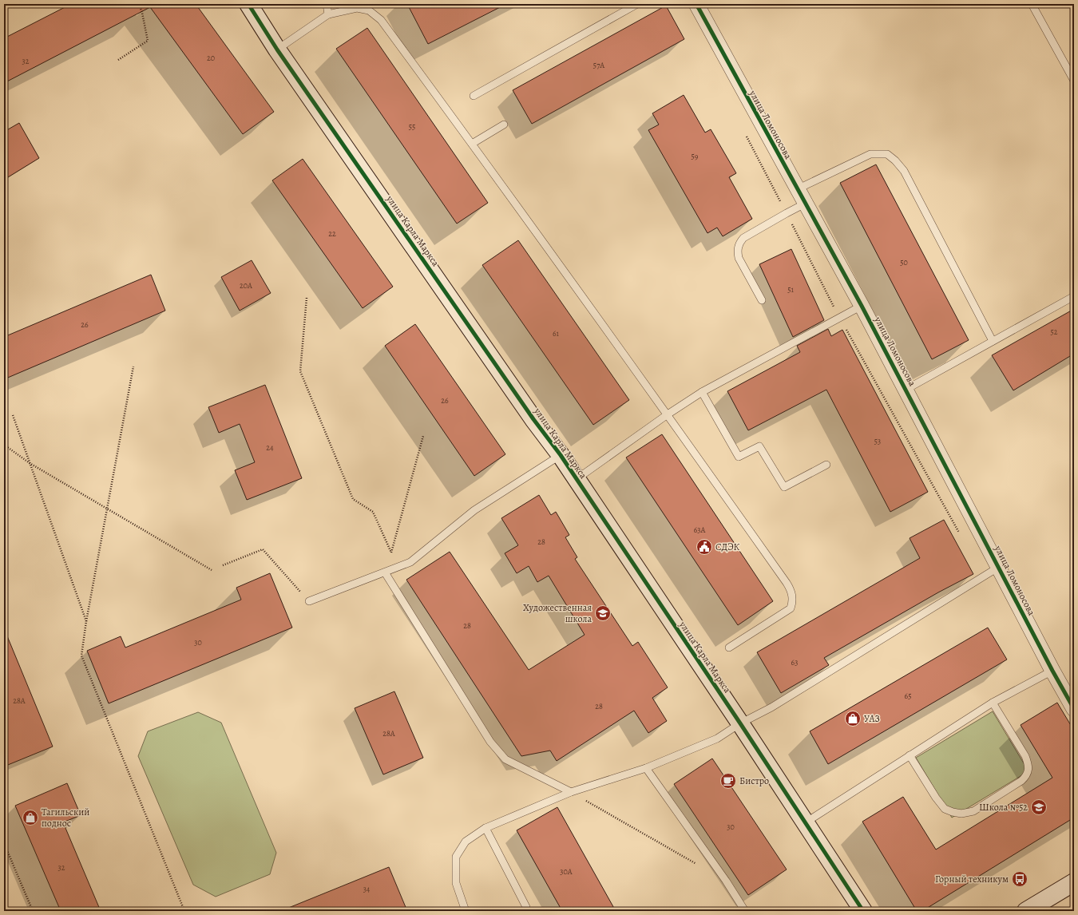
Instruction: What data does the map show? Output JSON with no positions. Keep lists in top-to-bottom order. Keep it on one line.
{"streets":{"street":["улица Ломоносова","улица Карла Маркса"]},"places":{"public building":["СДЭК"],"school or university":["Художественная школа","Школа №52"],"shop":["УАЗ","Тагильский поднос"],"cafe":["Бистро"],"bus stop":["Горный техникум"]},"house_numbers":["20","32","57А","55","59","22","50","20А","51","26","52","61","26","53","24","63А","28","28","30","63","65","28А","28","28А","30","32","30А","34"]}
